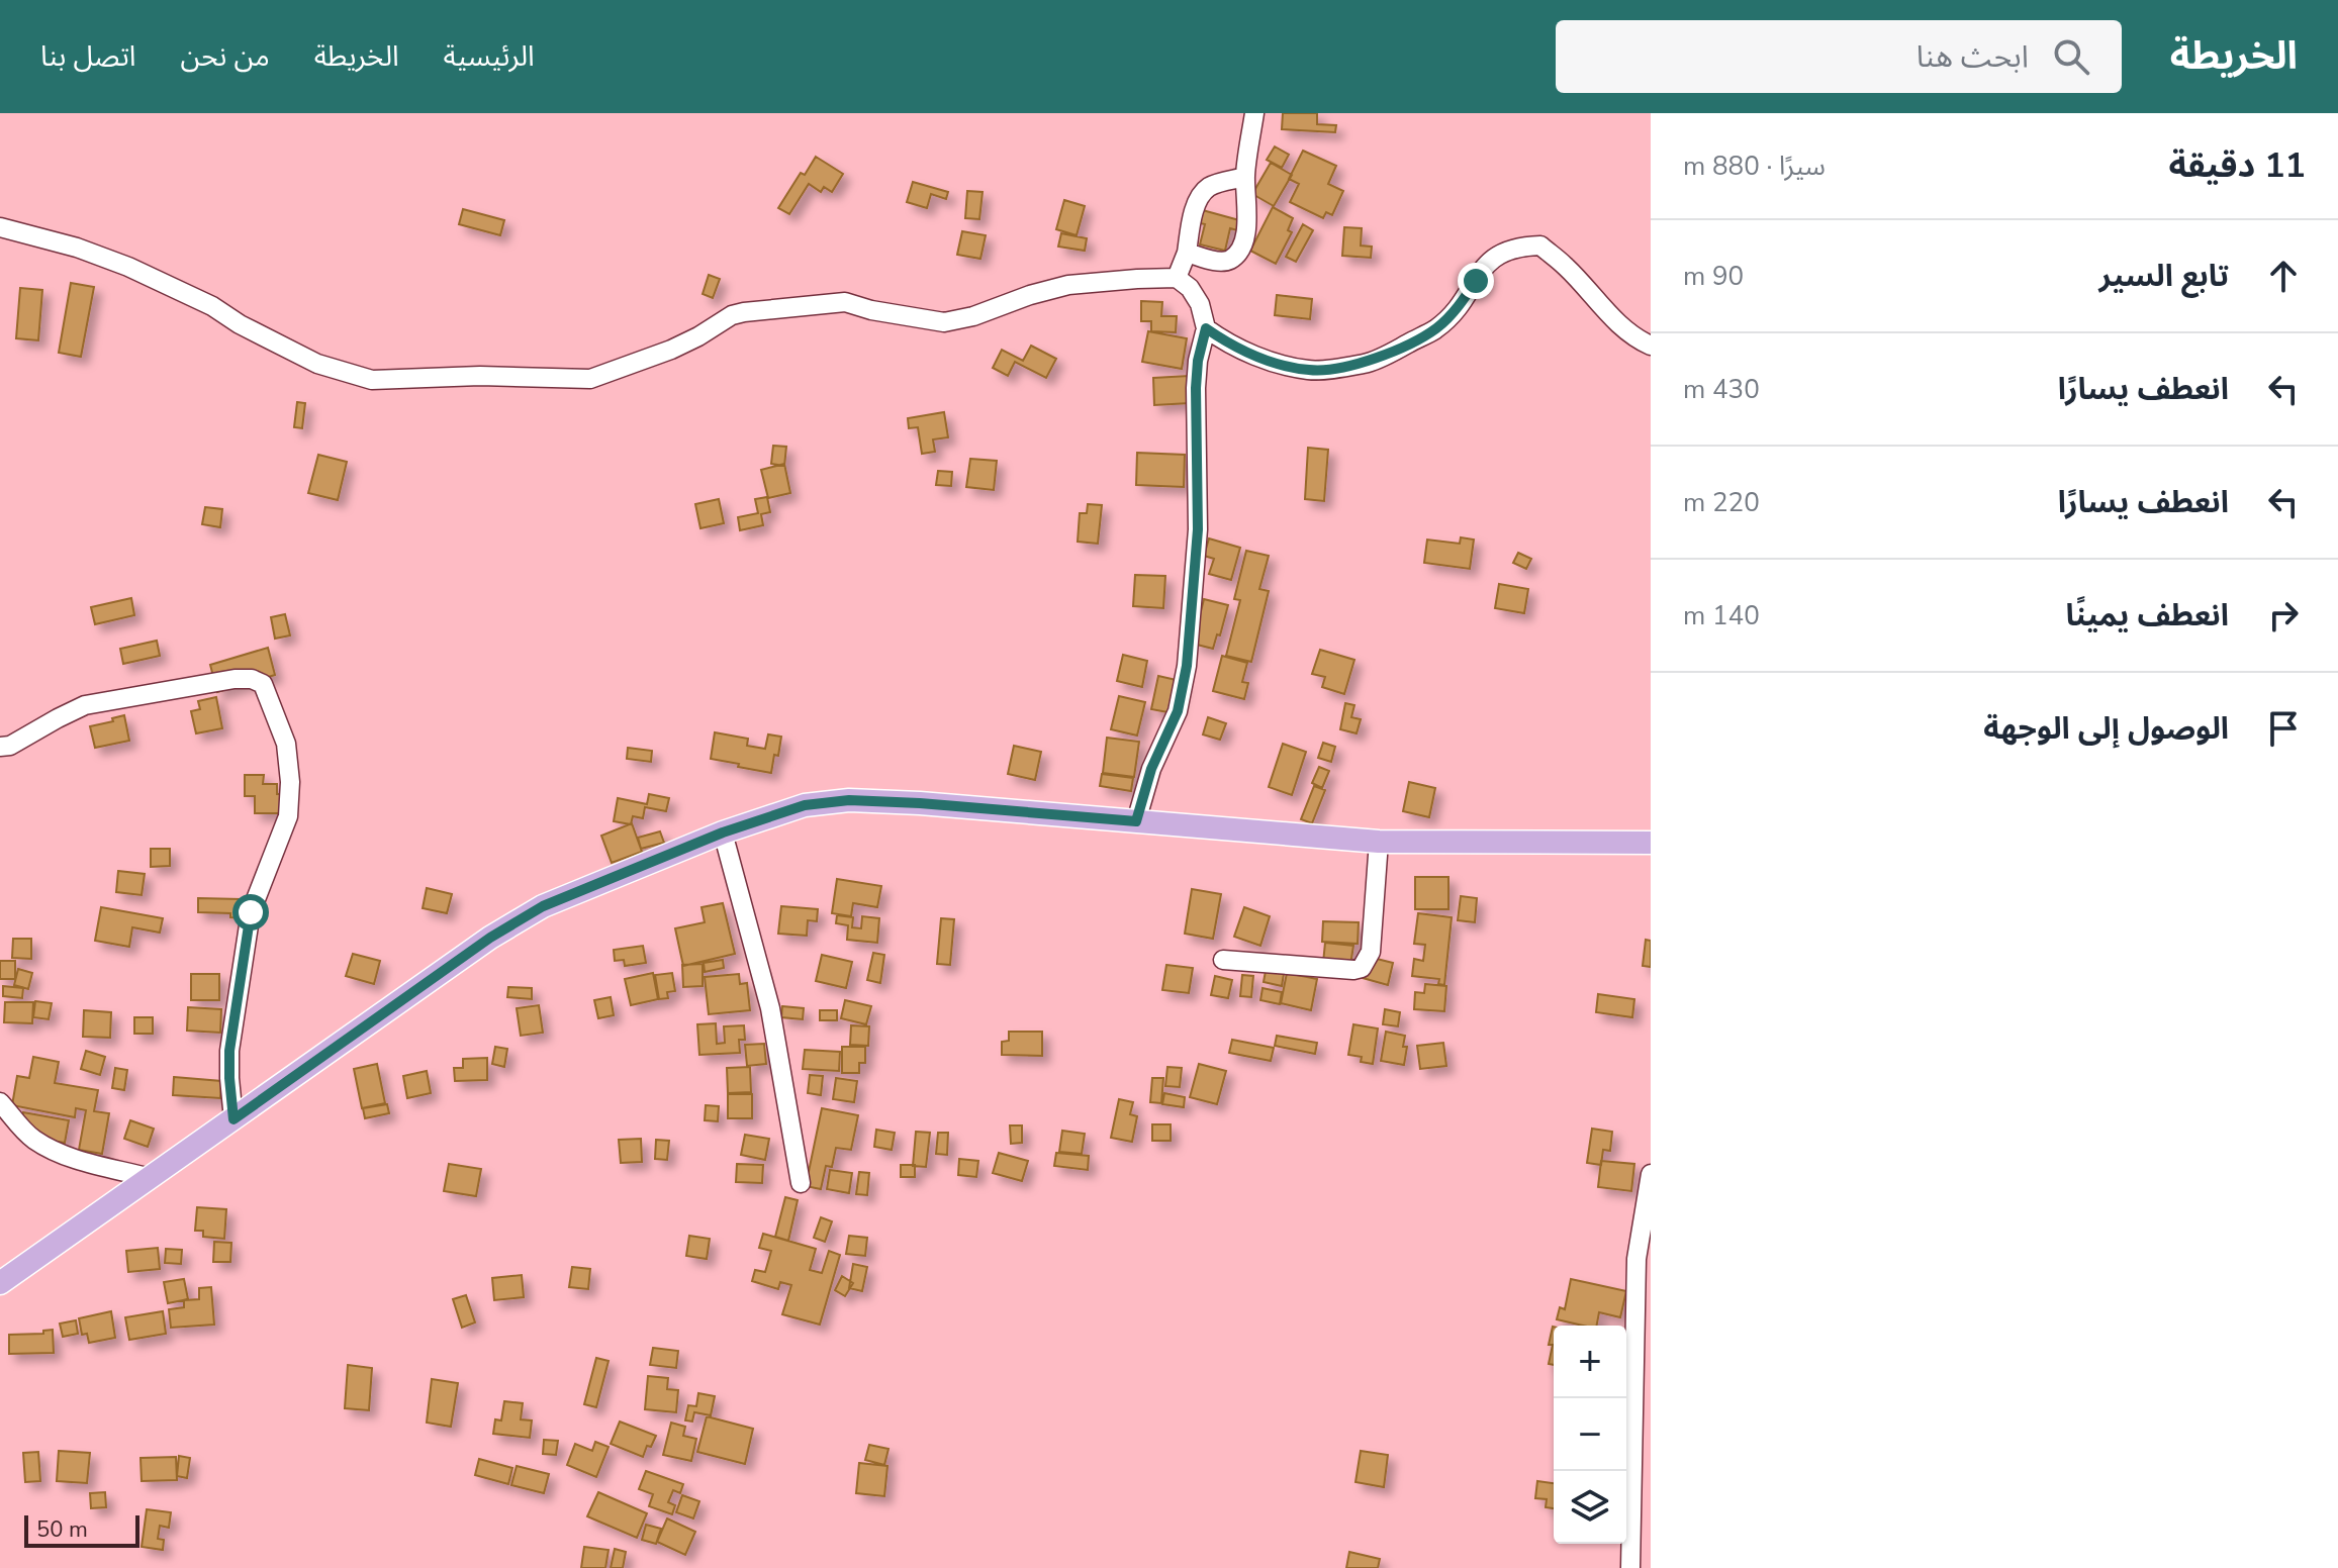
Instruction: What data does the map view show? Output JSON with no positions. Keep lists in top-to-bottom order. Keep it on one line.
{"scale_bar":"50 m","page":{"header":"الخريطة","search":"ابحث هنا","nav":["الرئيسية","الخريطة","من نحن","اتصل بنا"],"heading":["11 دقيقة","سيرًا · 880 m"],"list":[["تابع السير","90 m"],["انعطف يسارًا","430 m"],["انعطف يسارًا","220 m"],["انعطف يمينًا","140 m"],"الوصول إلى الوجهة"],"map_buttons":["+","−"],"scale":"50 m"}}
